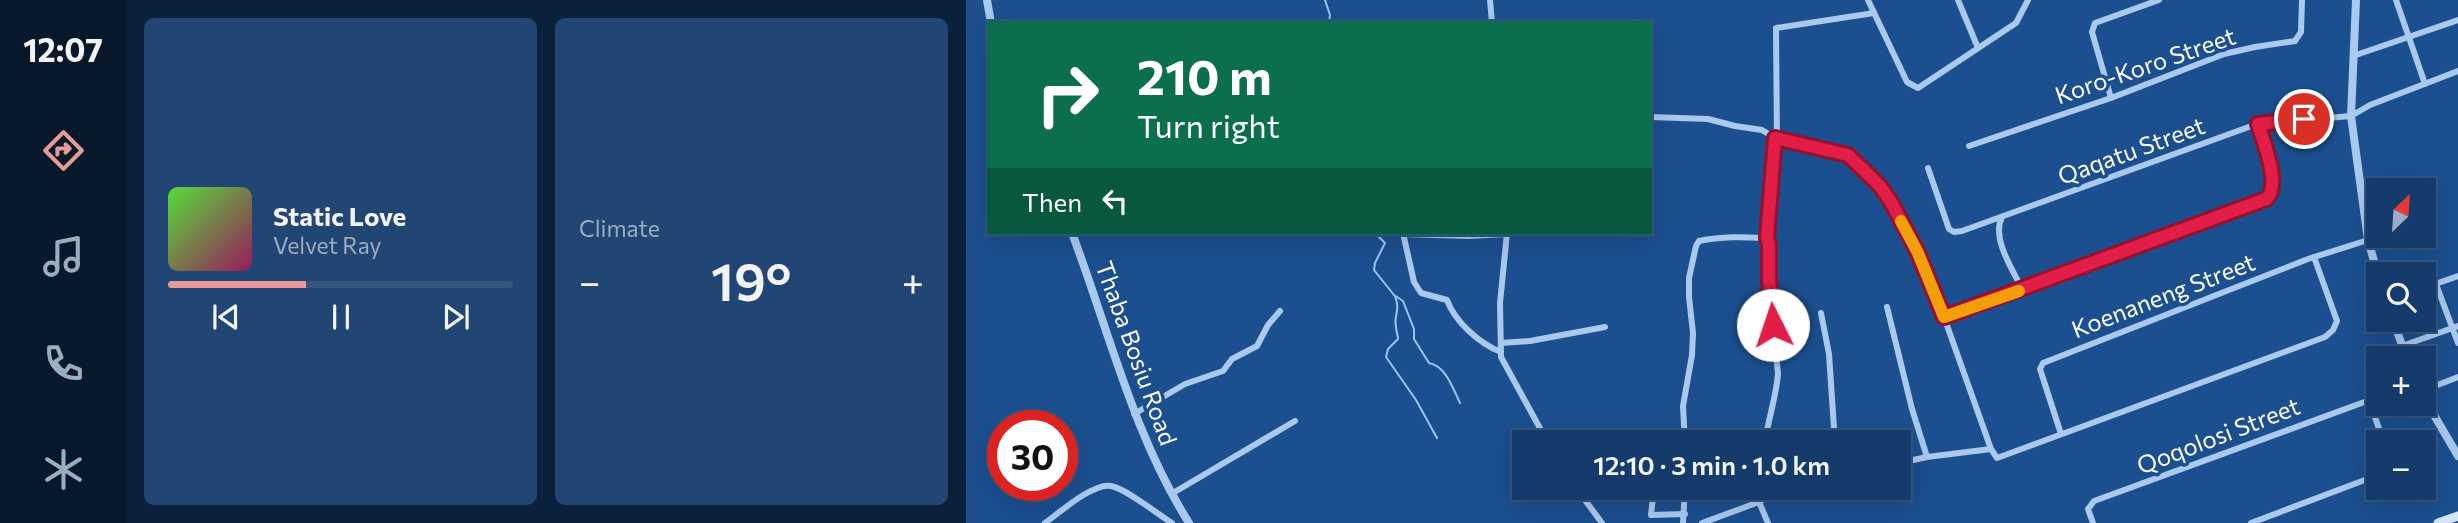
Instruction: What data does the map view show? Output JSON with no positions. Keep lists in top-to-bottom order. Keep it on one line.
{"streets":{"street":["Koro-Koro Street","Qaqatu Street","Koenaneng Street","Thaba Bosiu Road","Qoqolosi Street"]},"north":"top right","page":{"tabs":"12:07","tile":"Climate","turn":["210 m","Turn right"],"then":"Then","map_buttons":["+","−"],"song":["Static Love","Velvet Ray"],"heat":["−","19°","+"],"limit":"30","trip":"12:10 · 3 min · 1.0 km"}}
